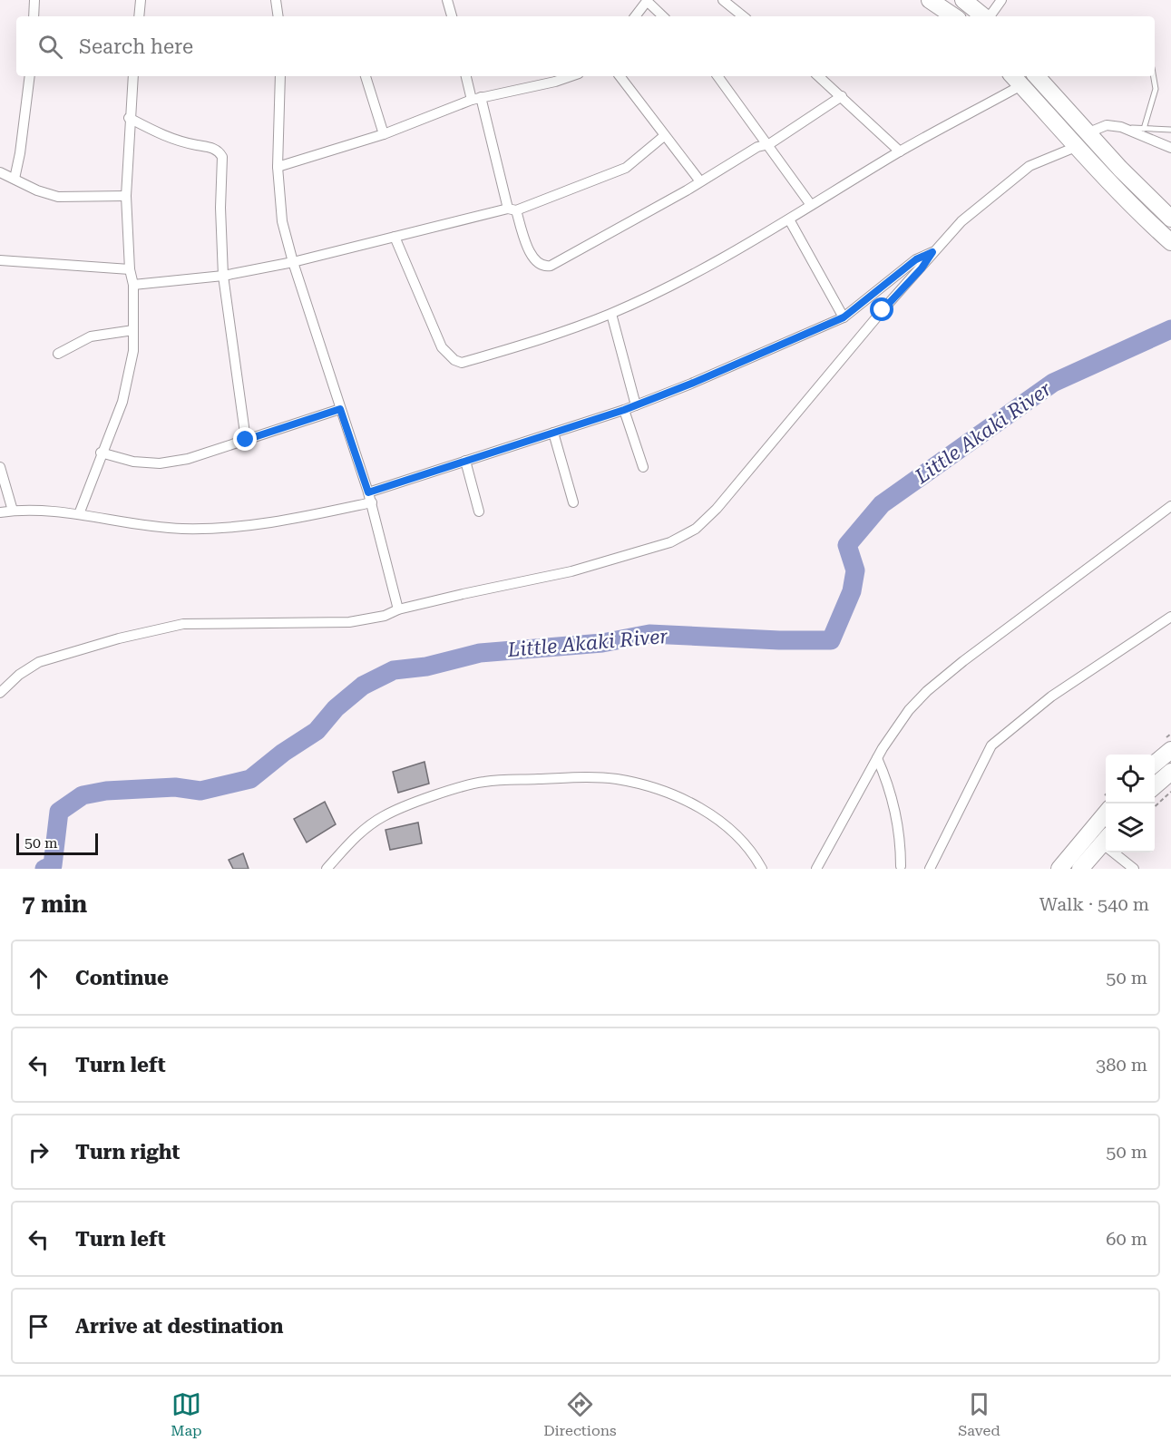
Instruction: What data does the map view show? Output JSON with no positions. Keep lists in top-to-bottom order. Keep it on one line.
{"water":["Little Akaki River"],"scale_bar":"50 m","page":{"search":"Search here","scale":"50 m","heading":["7 min","Walk · 540 m"],"list":[["Continue","50 m"],["Turn left","380 m"],["Turn right","50 m"],["Turn left","60 m"],"Arrive at destination"],"nav":["Map","Directions","Saved"]}}
